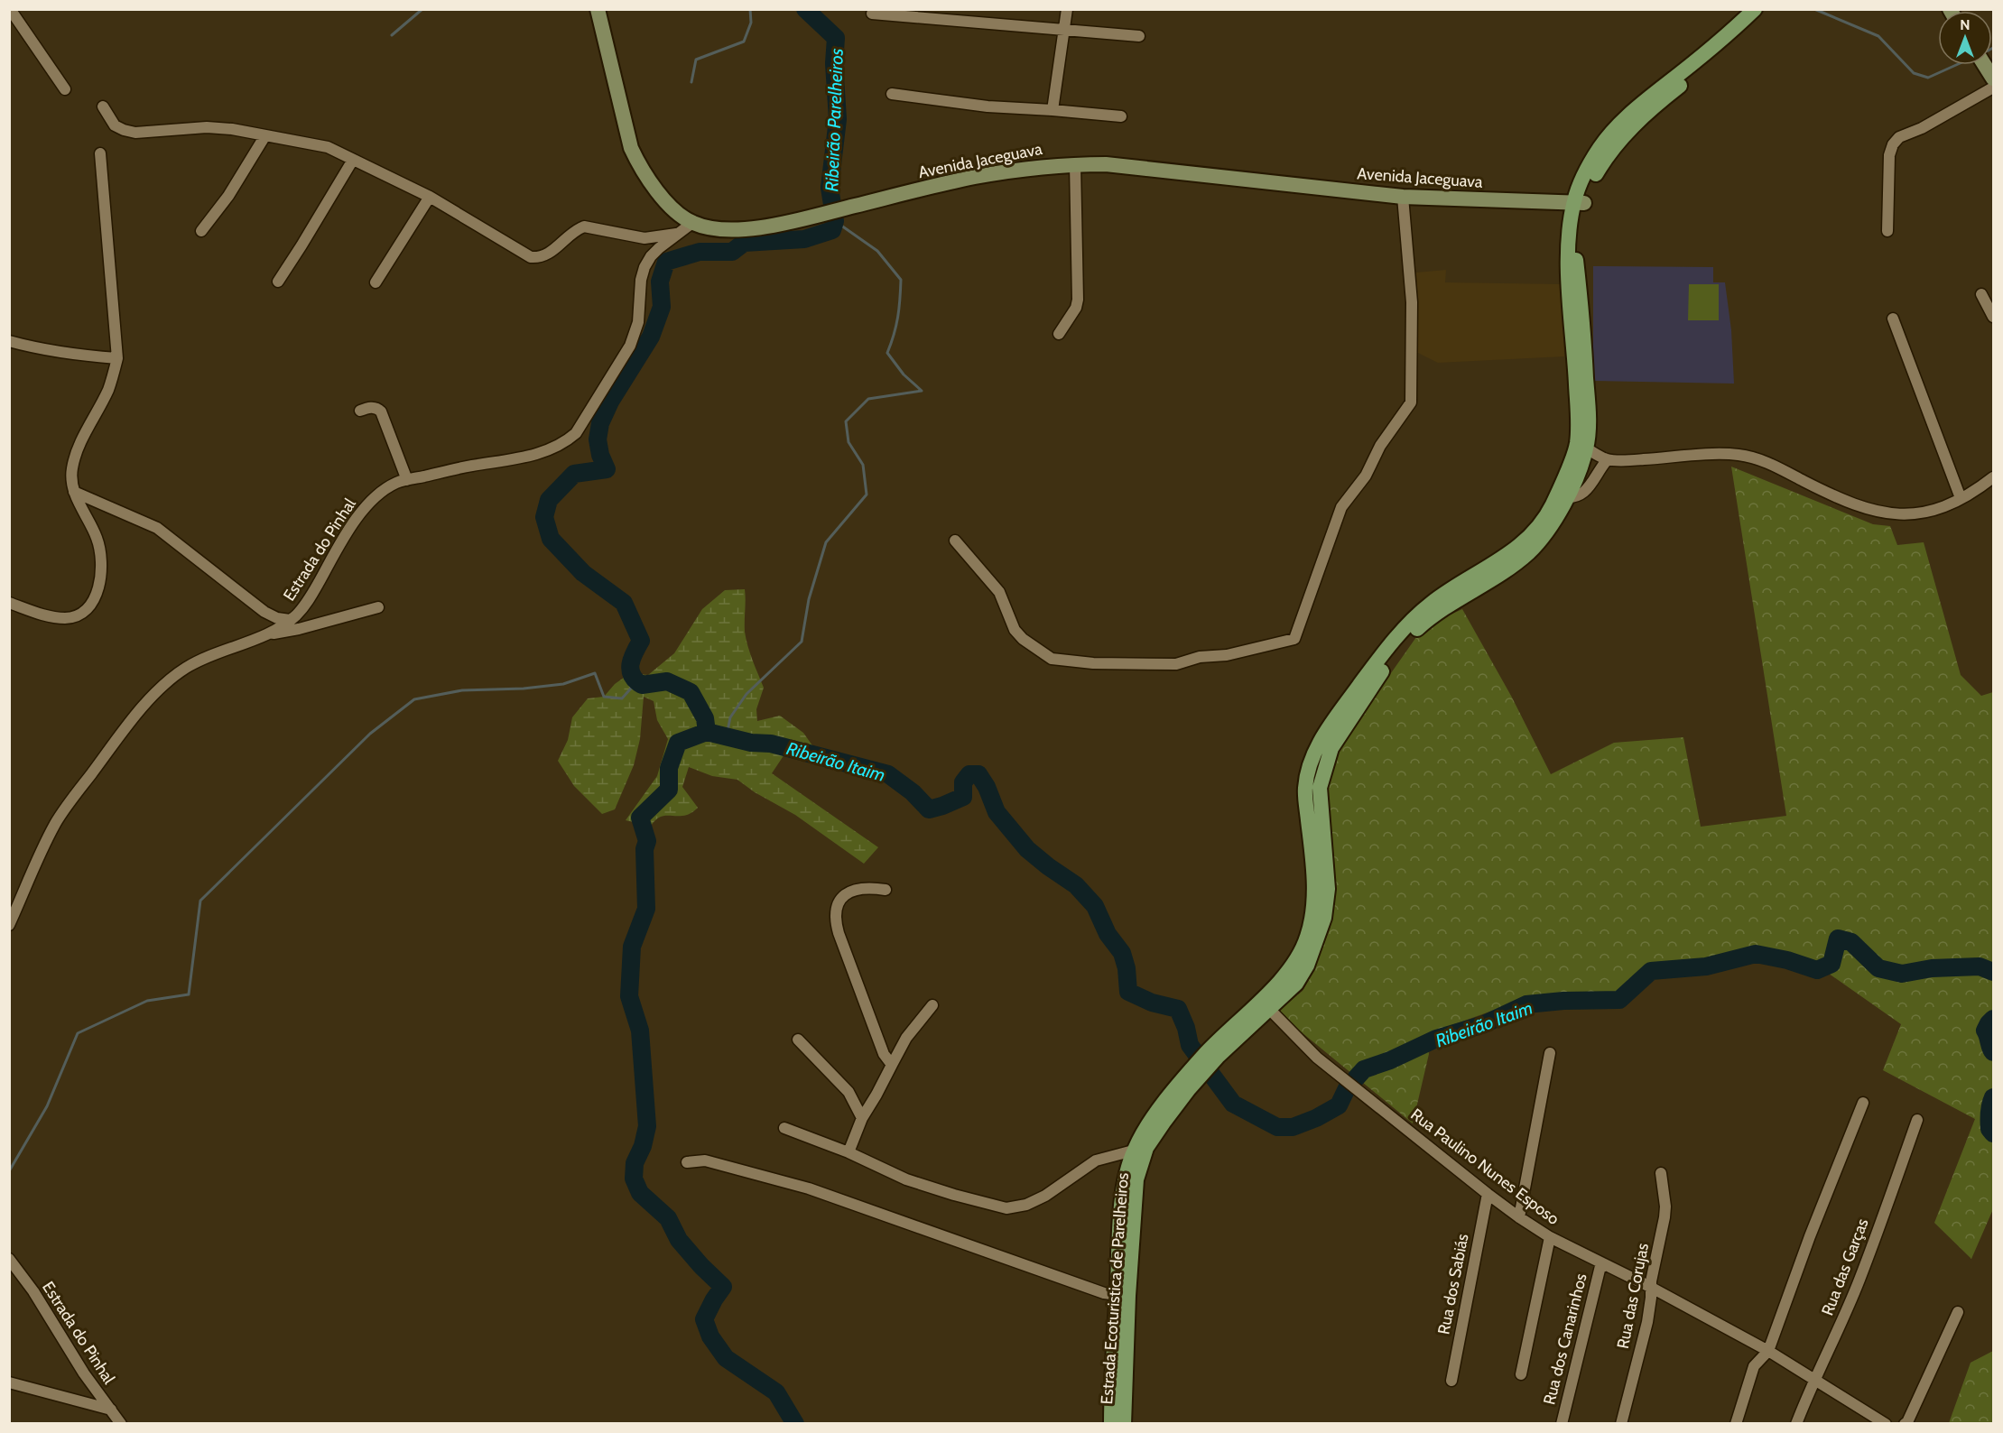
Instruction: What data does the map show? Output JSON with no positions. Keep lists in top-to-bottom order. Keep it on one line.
{"streets":{"main road":["Avenida Jaceguava","Estrada Ecoturistica de Parelheiros"],"street":["Estrada do Pinhal","Rua Paulino Nunes Esposo","Rua das Garças","Rua dos Sabiás","Rua das Corujas","Rua dos Canarinhos"]},"crossings":[["Avenida Jaceguava","Estrada do Pinhal"],["Avenida Jaceguava","Estrada Ecoturistica de Parelheiros"],["Rua Paulino Nunes Esposo","Rua das Garças"],["Rua Paulino Nunes Esposo","Rua dos Sabiás"],["Rua Paulino Nunes Esposo","Estrada Ecoturistica de Parelheiros"],["Rua Paulino Nunes Esposo","Rua das Corujas"],["Rua Paulino Nunes Esposo","Rua dos Canarinhos"]],"water":["Ribeirão Parelheiros","Ribeirão Itaim"],"north":"top"}
